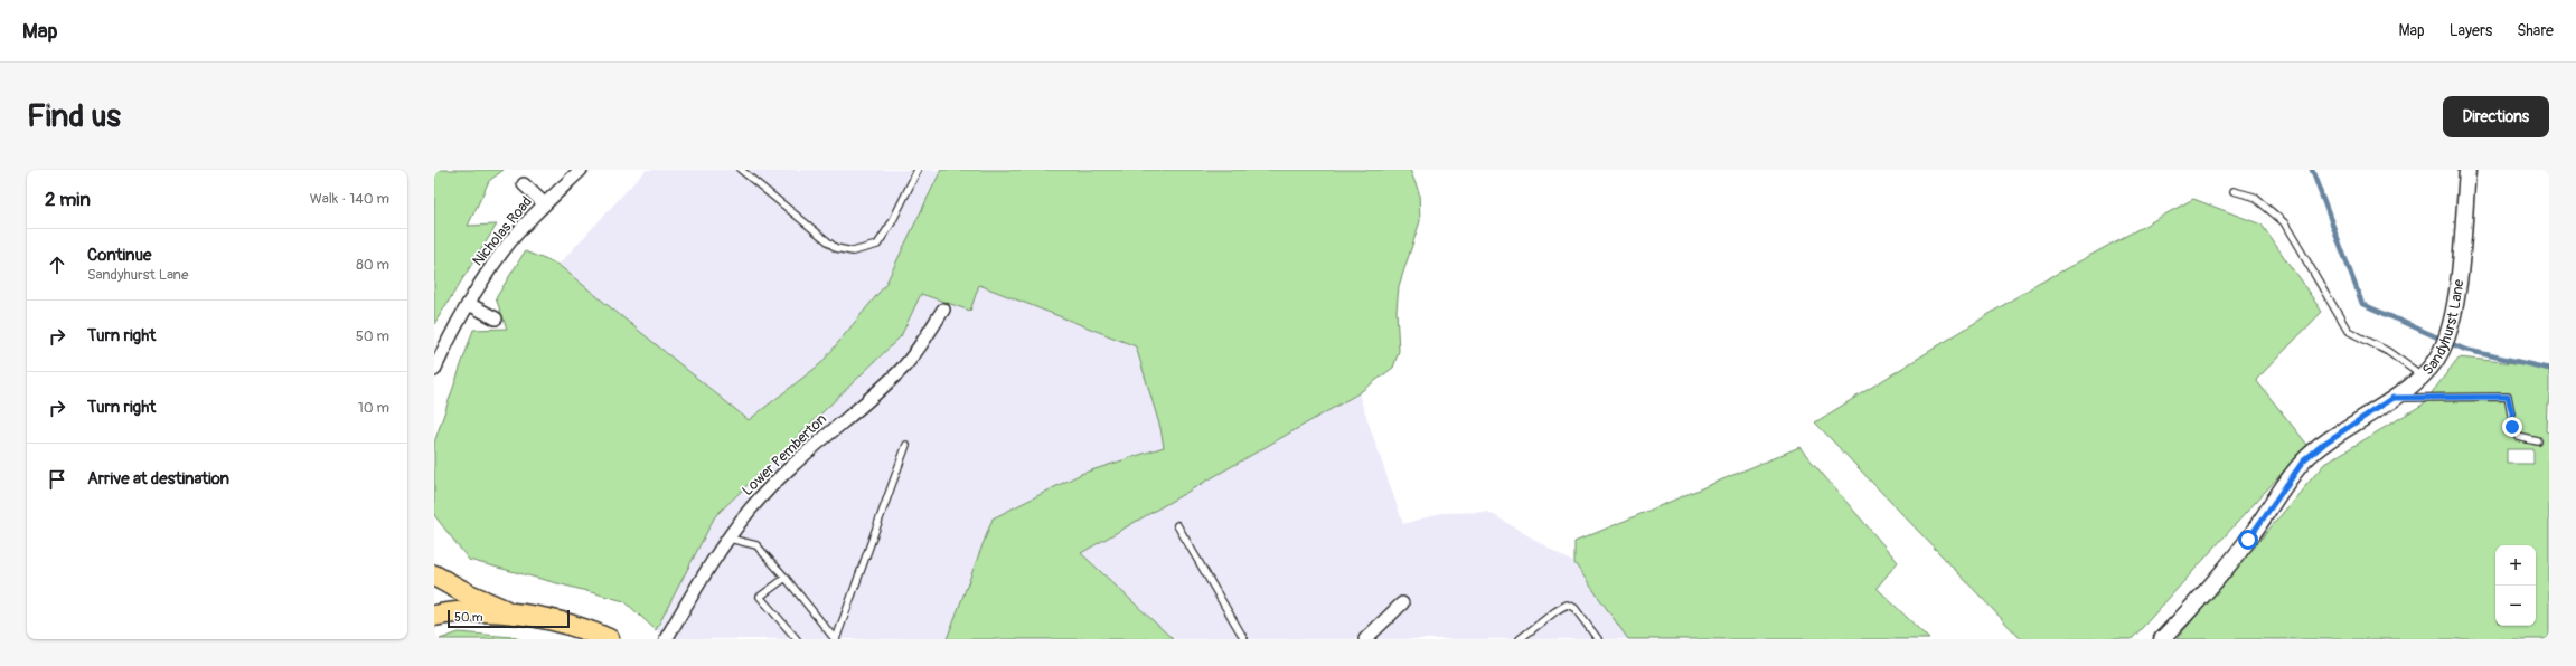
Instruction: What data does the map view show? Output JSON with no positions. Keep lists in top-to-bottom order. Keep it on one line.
{"streets":{"street":["Nicholas Road","Sandyhurst Lane","Lower Pemberton"]},"scale_bar":"50 m","page":{"header":"Map","nav":["Map","Layers","Share"],"buttons":"Directions","title":"Find us","heading":["2 min","Walk · 140 m"],"list":[["Continue","Sandyhurst Lane","80 m"],["Turn right","50 m"],["Turn right","10 m"],"Arrive at destination"],"map_buttons":["+","−"],"scale":"50 m"}}
